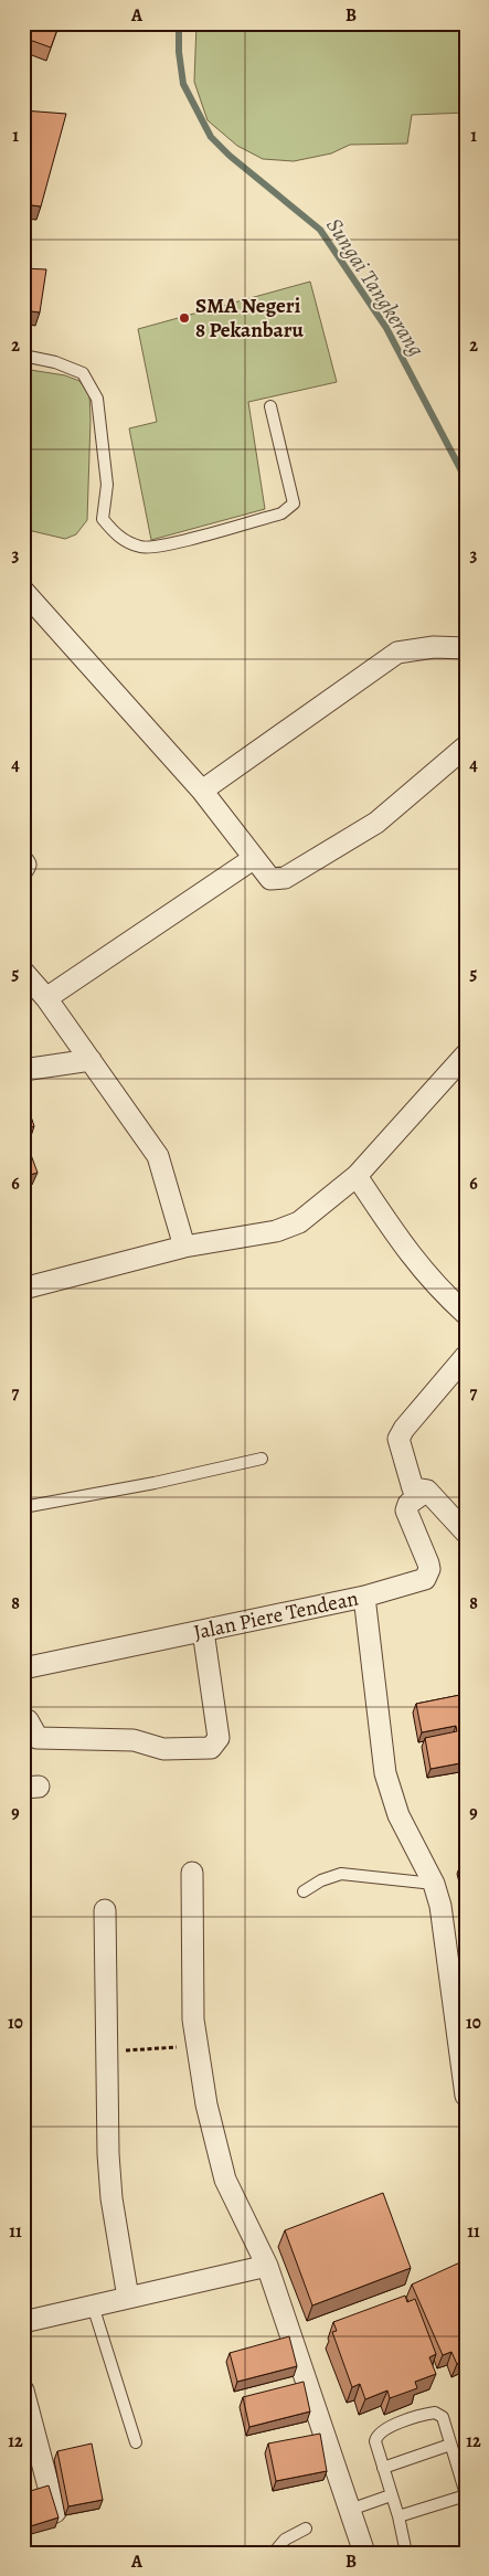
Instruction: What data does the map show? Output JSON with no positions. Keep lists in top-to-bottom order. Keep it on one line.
{"streets":{"street":["Jalan Piere Tendean"]},"water":["Sungai Tangkerang"],"places":["SMA Negeri 8 Pekanbaru"],"grid":{"columns":["A","B"],"rows":["1","2","3","4","5","6","7","8","9","10","11","12"]}}
